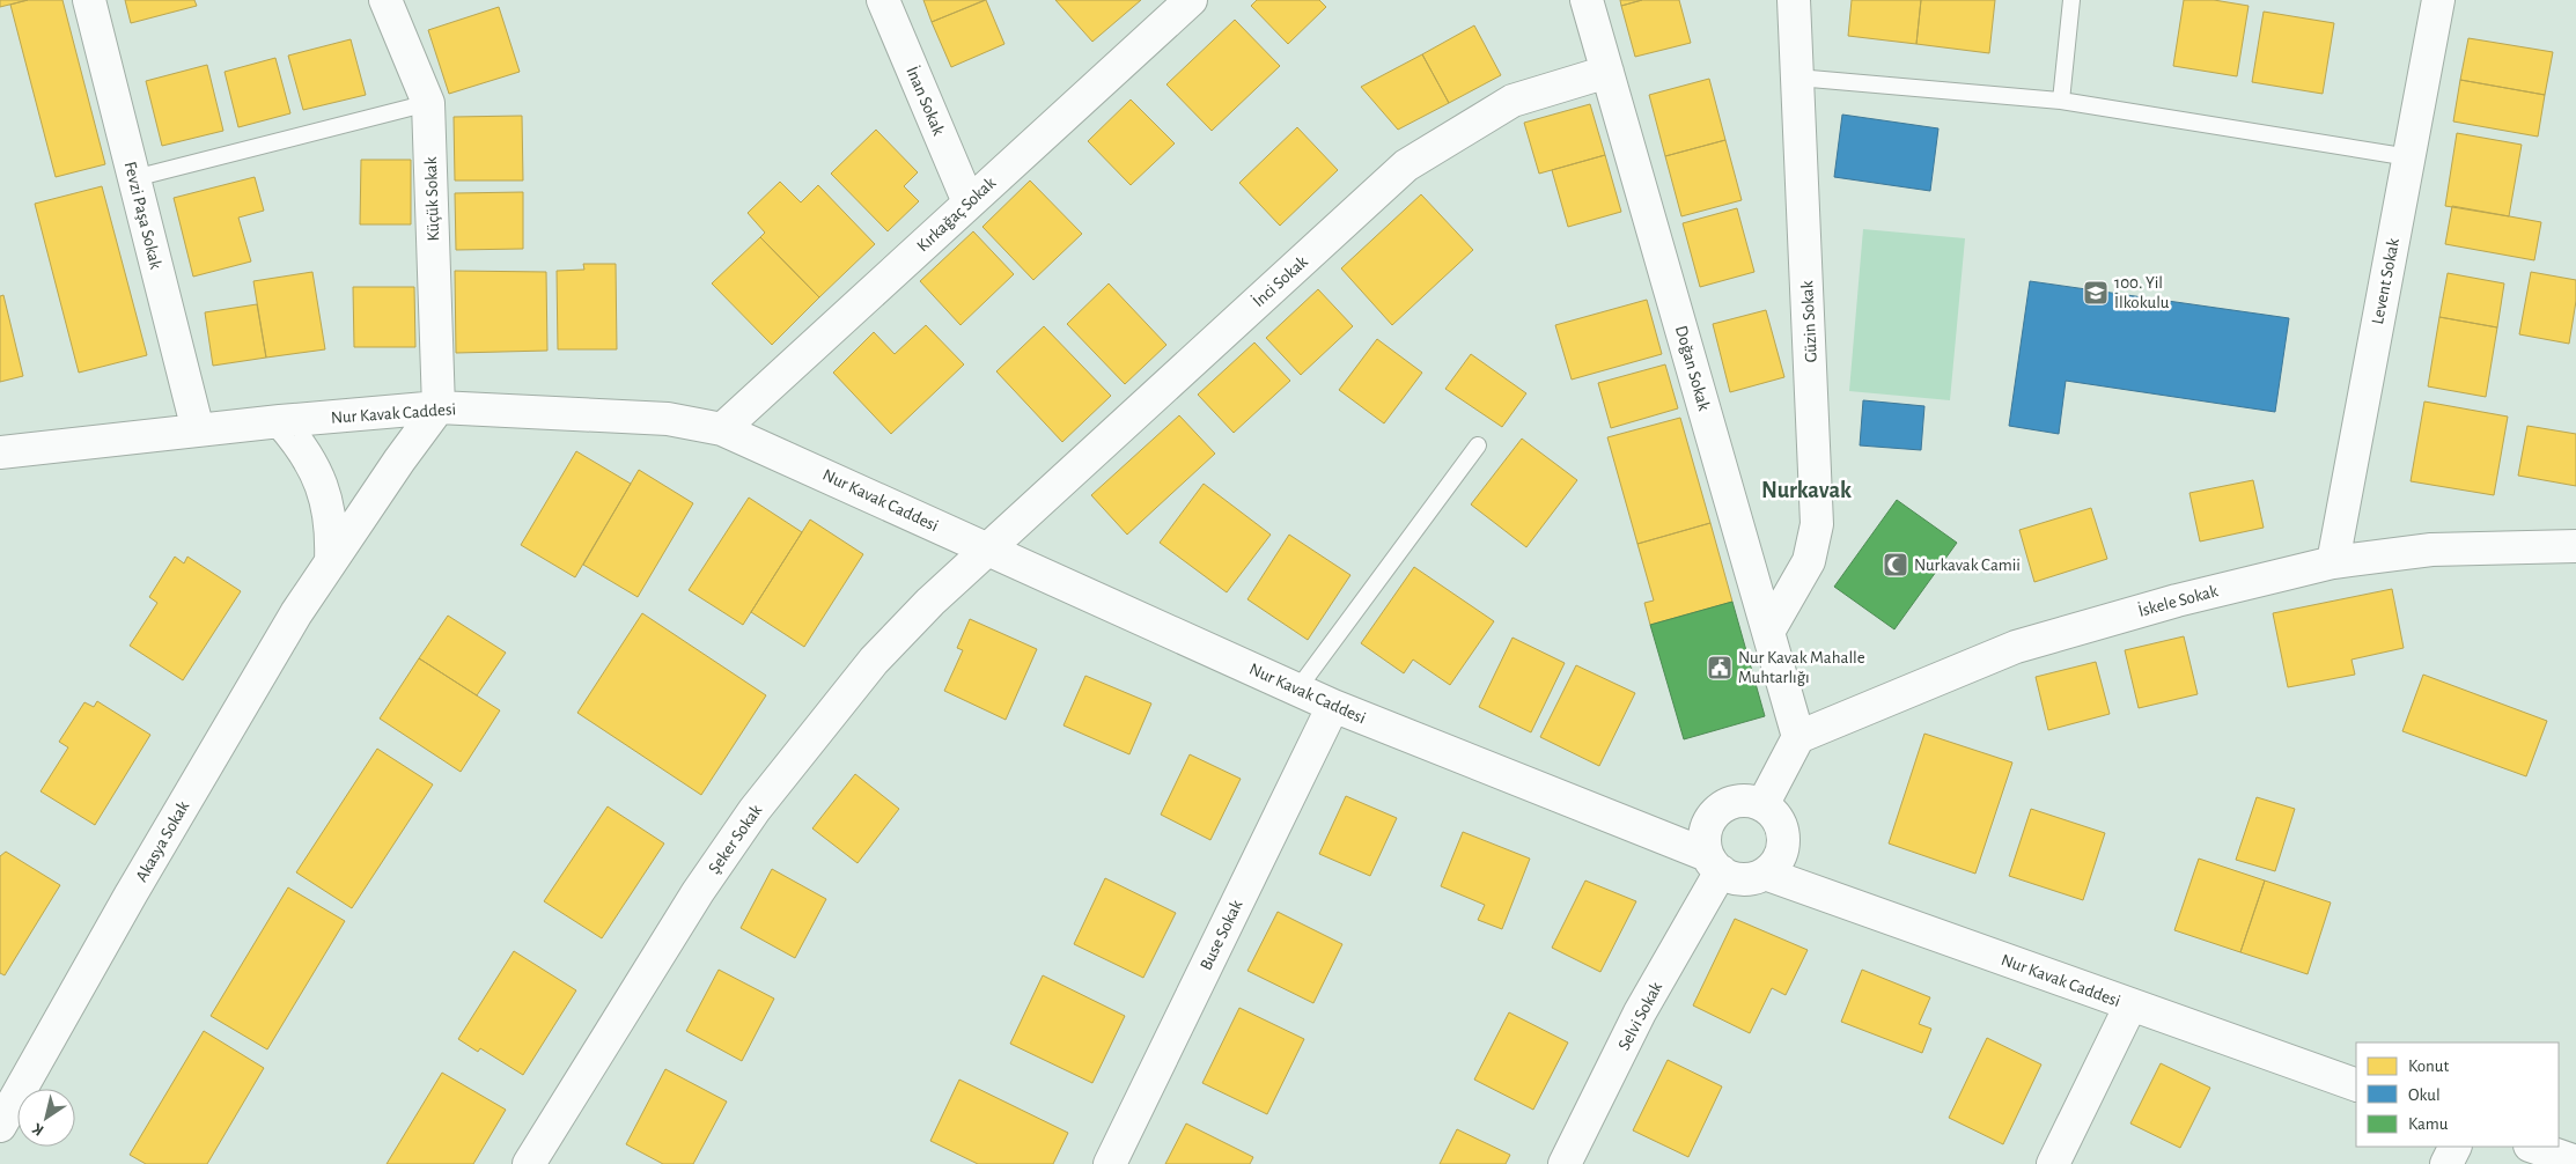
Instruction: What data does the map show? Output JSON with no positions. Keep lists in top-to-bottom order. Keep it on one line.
{"streets":{"street":["İnan Sokak","Küçük Sokak","Kırkağaç Sokak","Fevzi Paşa Sokak","İnci Sokak","Levent Sokak","Güzin Sokak","Doğan Sokak","Nur Kavak Caddesi","İskele Sokak","Şeker Sokak","Akasya Sokak","Buse Sokak","Selvi Sokak"]},"crossings":[["İnan Sokak","Kırkağaç Sokak"],["Küçük Sokak","Nur Kavak Caddesi"],["Küçük Sokak","Akasya Sokak"],["Kırkağaç Sokak","Nur Kavak Caddesi"],["Fevzi Paşa Sokak","Nur Kavak Caddesi"],["İnci Sokak","Doğan Sokak"],["İnci Sokak","Nur Kavak Caddesi"],["İnci Sokak","Şeker Sokak"],["Levent Sokak","İskele Sokak"],["Güzin Sokak","Doğan Sokak"],["Doğan Sokak","İskele Sokak"],["Nur Kavak Caddesi","Şeker Sokak"],["Nur Kavak Caddesi","Akasya Sokak"],["Nur Kavak Caddesi","Buse Sokak"],["Nur Kavak Caddesi","Selvi Sokak"]],"districts":["Nurkavak"],"places":{"school or university":["100. Yil İlkokulu"],"mosque":["Nurkavak Camii"],"public building":["Nur Kavak Mahalle Muhtarlığı"]},"legend":["Konut","Okul","Kamu"],"north":"bottom left"}
